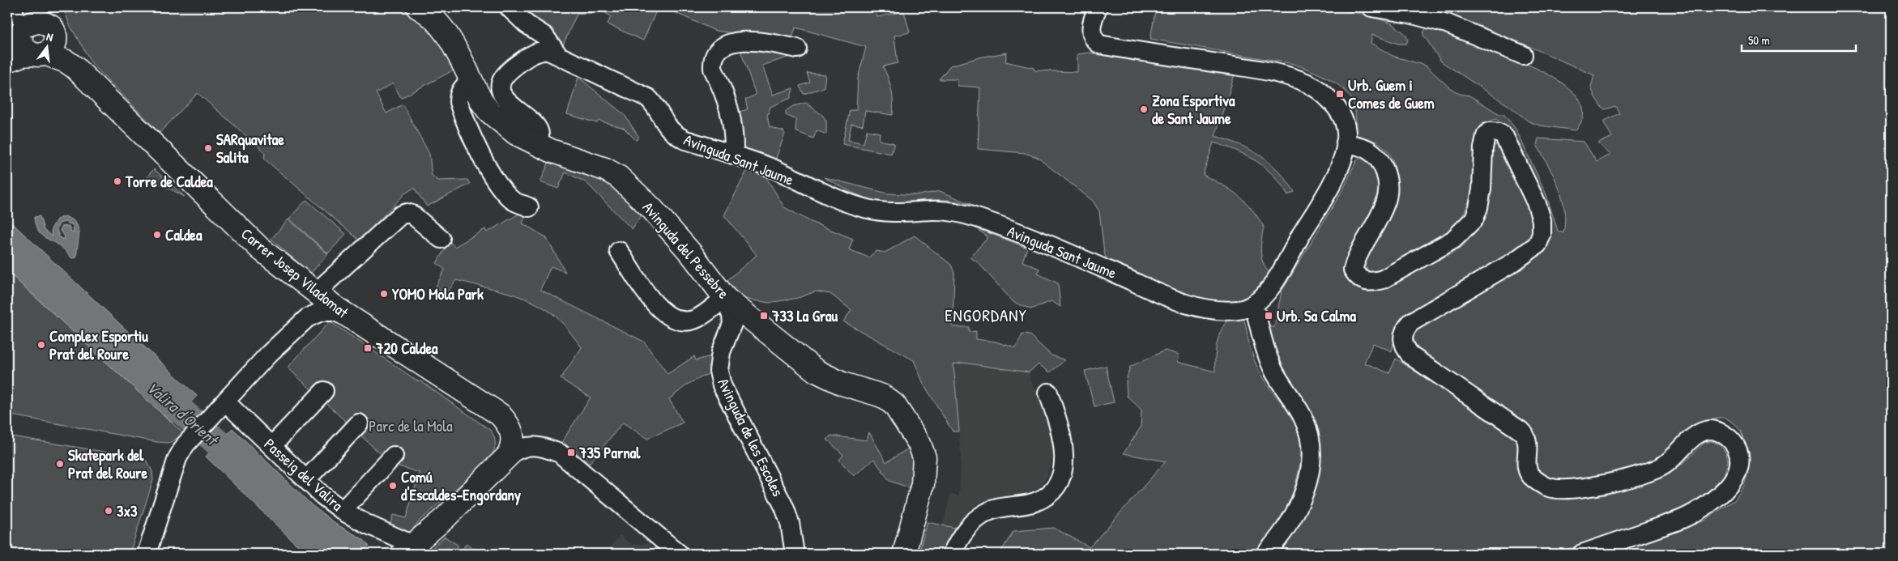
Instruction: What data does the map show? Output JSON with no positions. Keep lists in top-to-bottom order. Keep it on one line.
{"streets":{"main road":["Avinguda del Pessebre","Carrer Josep Viladomat"],"street":["Avinguda Sant Jaume","Avinguda de les Escoles","Passeig del Valira"]},"crossings":[["Avinguda Sant Jaume","Avinguda del Pessebre"],["Avinguda del Pessebre","Avinguda de les Escoles"]],"districts":["ENGORDANY"],"water":["Valira d'Orient"],"parks":["Parc de la Mola"],"places":{"transit":["Urb. Guem i Comes de Guem","733 La Grau","Urb. Sa Calma","720 Caldea","735 Parnal"],"other":["Zona Esportiva de Sant Jaume","SARquavitae Salita","Torre de Caldea","Caldea","YOMO Mola Park","Complex Esportiu Prat del Roure","Skatepark del Prat del Roure","Comú d'Escaldes-Engordany","3x3"]},"scale_bar":"50 m","north":"top"}
